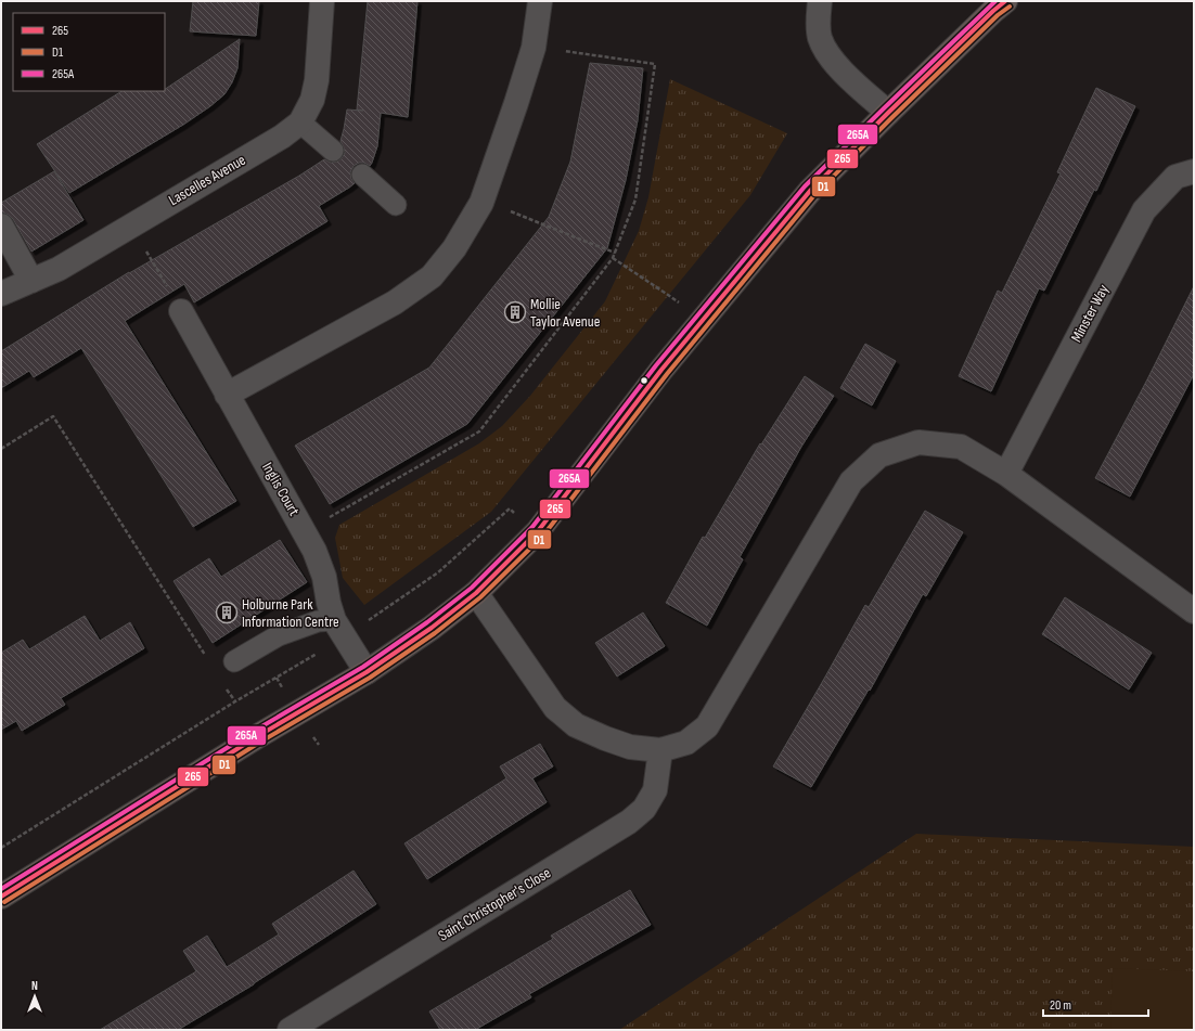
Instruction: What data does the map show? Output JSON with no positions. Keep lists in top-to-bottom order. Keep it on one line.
{"streets":{"street":["Lascelles Avenue","Minster Way","Inglis Court","Saint Christopher's Close"]},"places":{"building":["Mollie Taylor Avenue","Holburne Park Information Centre"]},"lines":["transit line 265","transit line 265A","transit line D1"],"legend":["265","D1","265A"],"scale_bar":"20 m","north":"top"}
